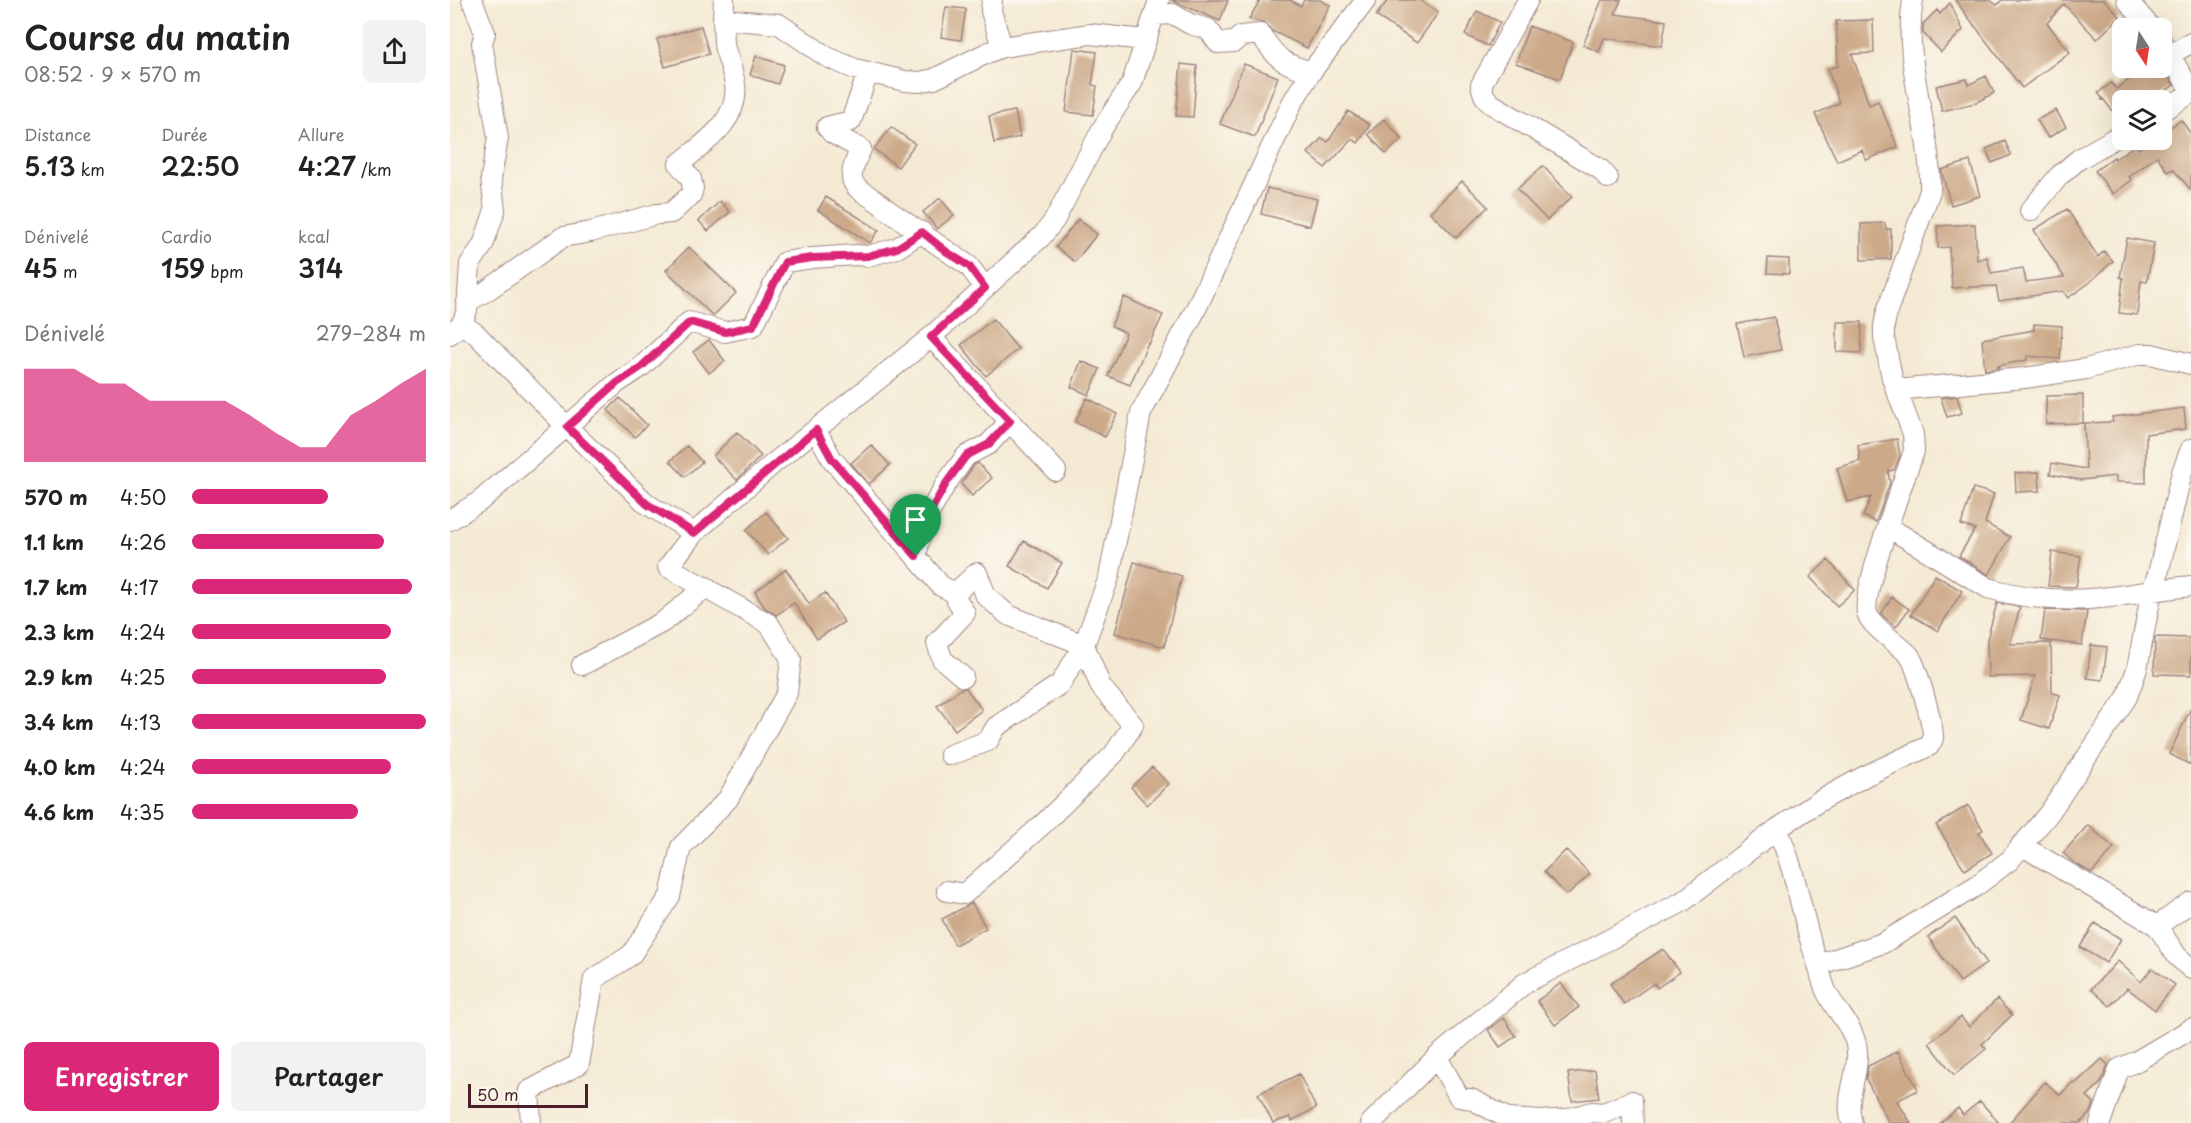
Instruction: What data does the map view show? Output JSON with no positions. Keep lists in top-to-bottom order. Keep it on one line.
{"scale_bar":"50 m","north":"bottom","page":{"heading":["Course du matin","08:52 · 9 × 570 m"],"stats":[["Distance","5.13 km"],["Durée","22:50"],["Allure","4:27 /km"],["Dénivelé","45 m"],["Cardio","159 bpm"],["kcal","314"]],"chart":["Dénivelé","279–284 m"],"list":[{"name":"570 m","note":"4:50"},{"name":"1.1 km","note":"4:26"},{"name":"1.7 km","note":"4:17"},{"name":"2.3 km","note":"4:24"},{"name":"2.9 km","note":"4:25"},{"name":"3.4 km","note":"4:13"},{"name":"4.0 km","note":"4:24"},{"name":"4.6 km","note":"4:35"}],"buttons":["Enregistrer","Partager"],"scale":"50 m"}}
